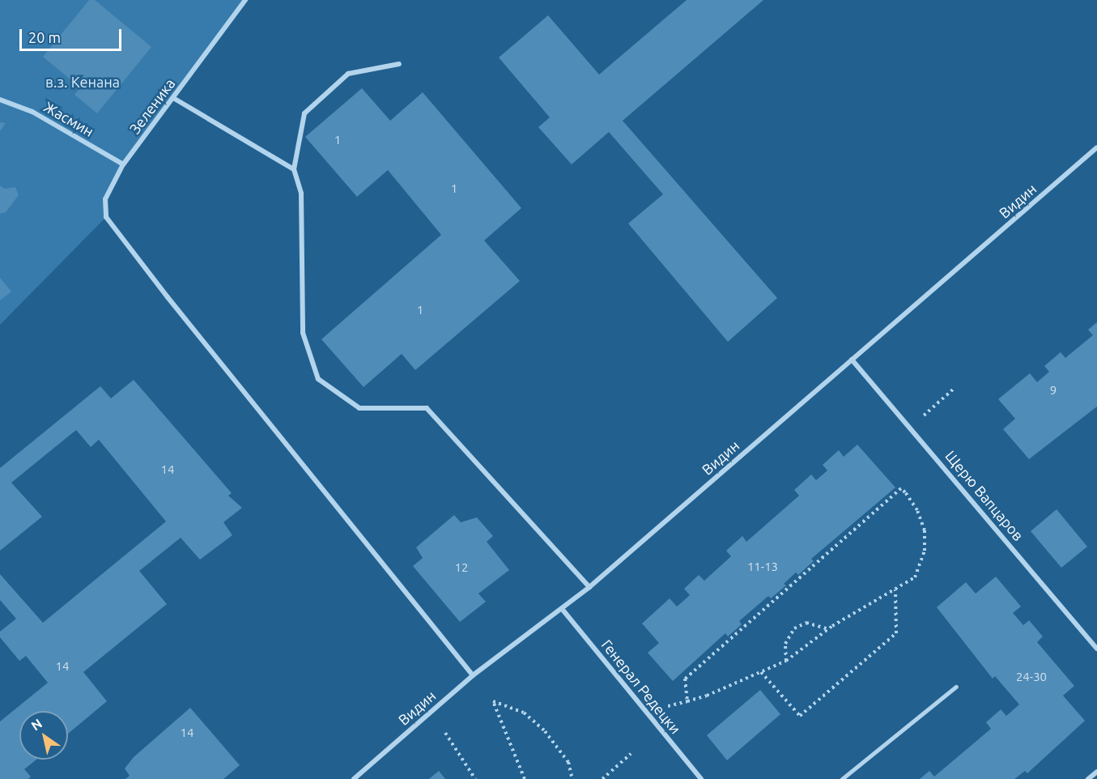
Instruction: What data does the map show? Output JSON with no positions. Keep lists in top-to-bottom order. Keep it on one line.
{"streets":{"street":["Зеленика","Жасмин","Видин","Щерю Вапцаров","Генерал Редецки"]},"crossings":[["Зеленика","Жасмин"],["Зеленика","Видин"],["Видин","Щерю Вапцаров"],["Видин","Генерал Редецки"]],"parks":["в.з. Кенана"],"house_numbers":["1","1","1","9","14","11-13","12","14","24-30","14"],"scale_bar":"20 m","north":"top left"}
